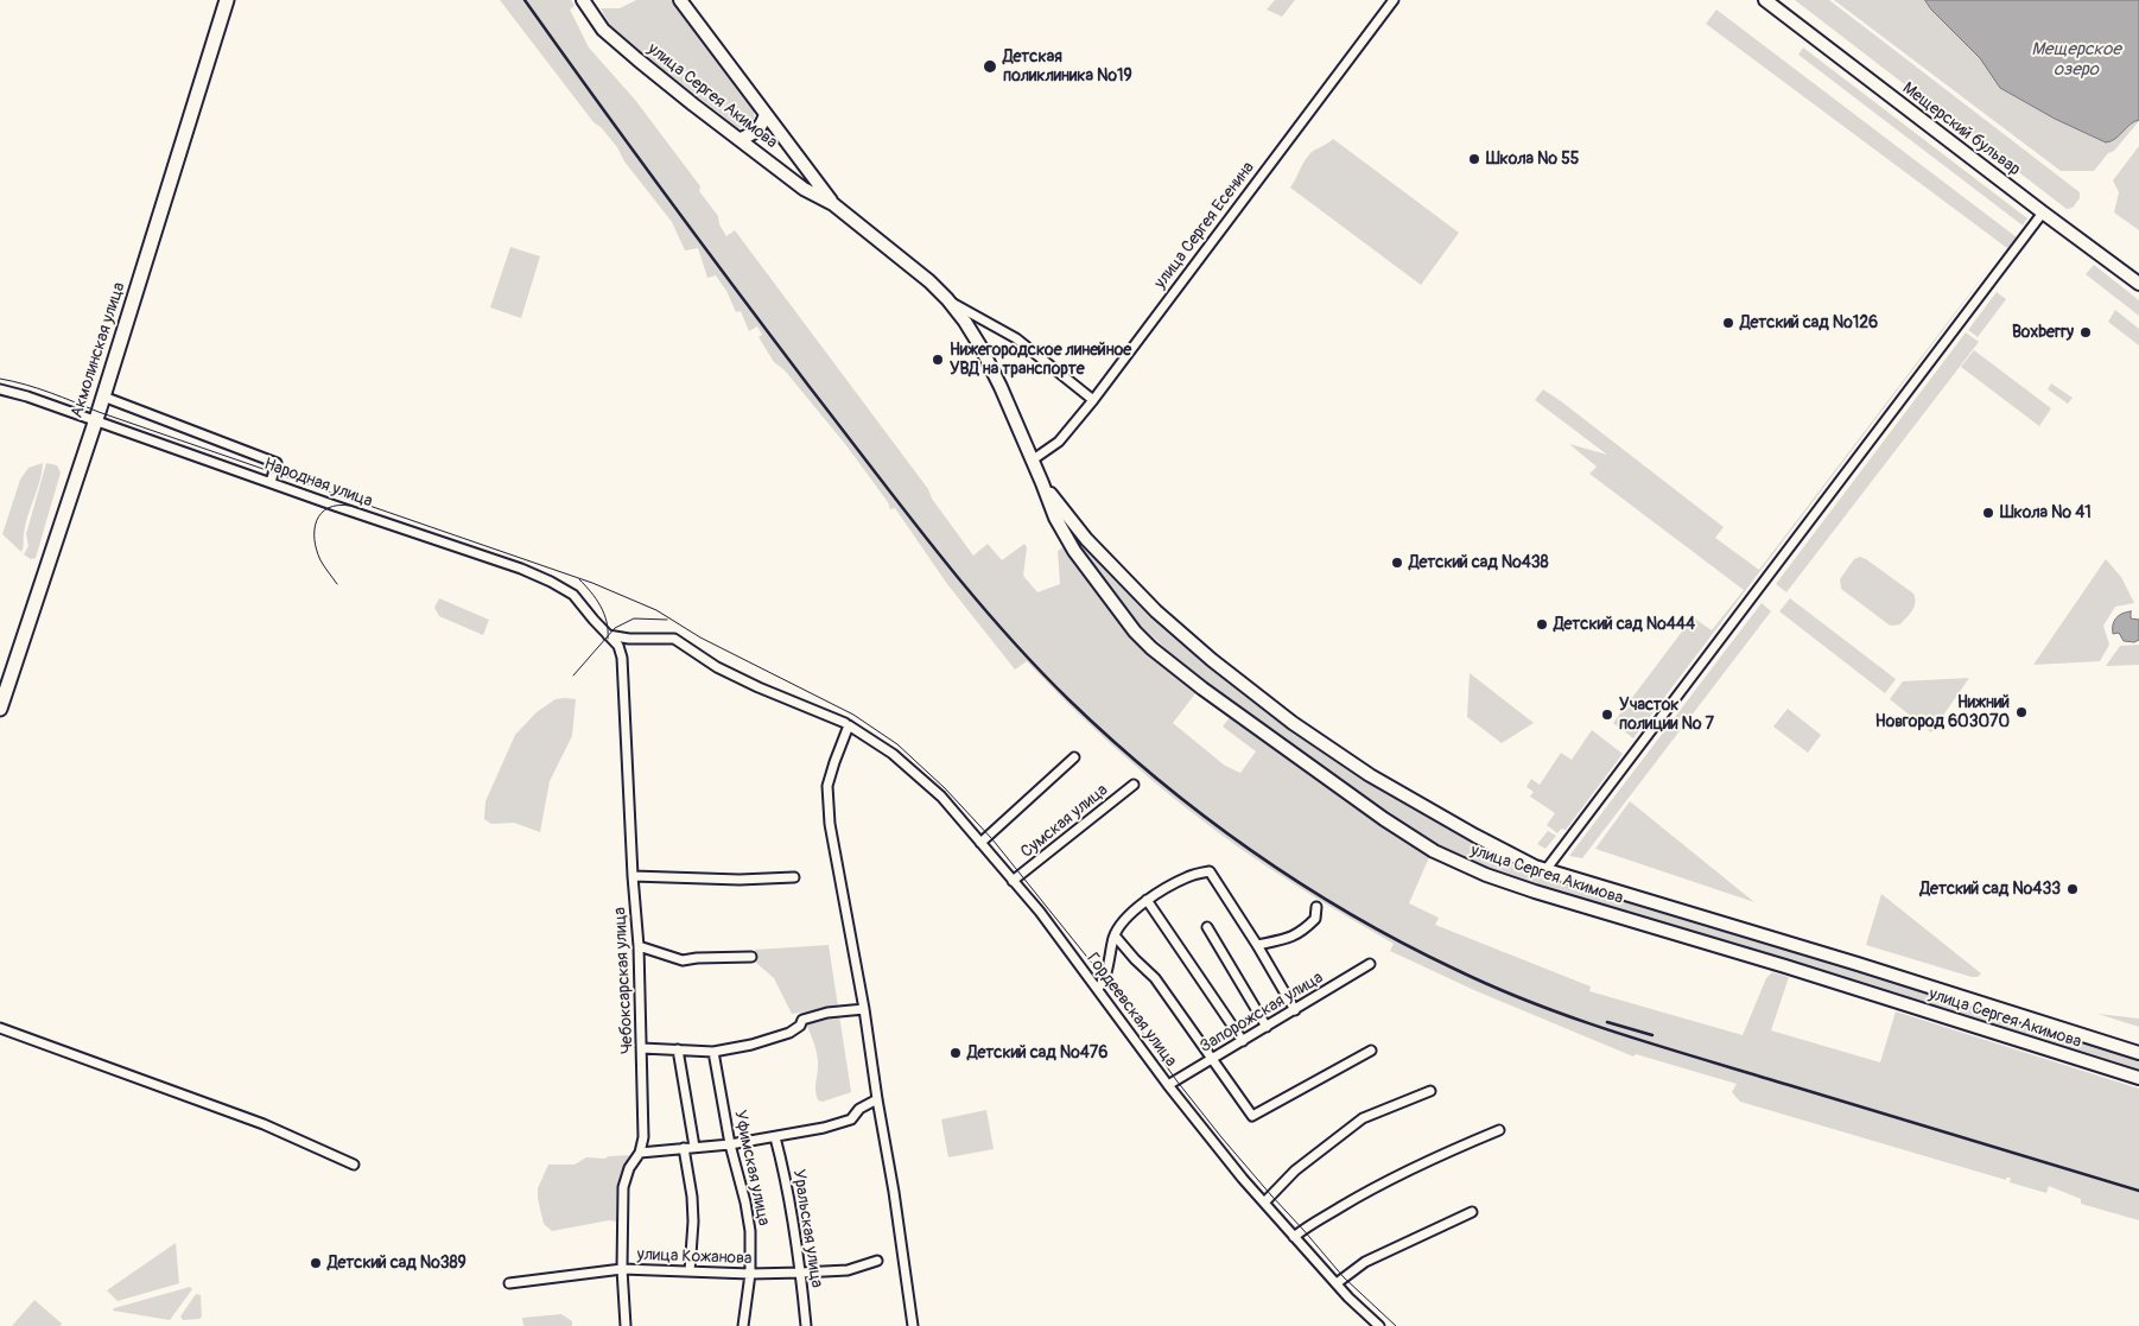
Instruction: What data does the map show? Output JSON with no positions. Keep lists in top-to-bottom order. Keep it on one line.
{"streets":{"main road":["улица Сергея Акимова","Мещерский бульвар","Акмолинская улица"],"street":["улица Сергея Есенина","Народная улица","Сумская улица","Чебоксарская улица","Гордеевская улица","Запорожская улица","Уфимская улица","Уральская улица","улица Кожанова"]},"crossings":[["улица Сергея Акимова","улица Сергея Есенина"],["Акмолинская улица","Народная улица"],["Народная улица","Чебоксарская улица"],["Народная улица","Гордеевская улица"],["Сумская улица","Гордеевская улица"],["Чебоксарская улица","Гордеевская улица"],["Чебоксарская улица","улица Кожанова"],["Гордеевская улица","Запорожская улица"],["Уфимская улица","улица Кожанова"],["Уральская улица","улица Кожанова"]],"water":["Мещерское озеро"],"places":["Детская поликлиника №19","Школа № 55","Детский сад №126","Boxberry","Нижегородское линейное УВД на транспорте","Школа № 41","Детский сад №438","Детский сад №444","Нижний Новгород 603070","Участок полиции № 7","Детский сад №433","Детский сад №476","Детский сад №389"]}
